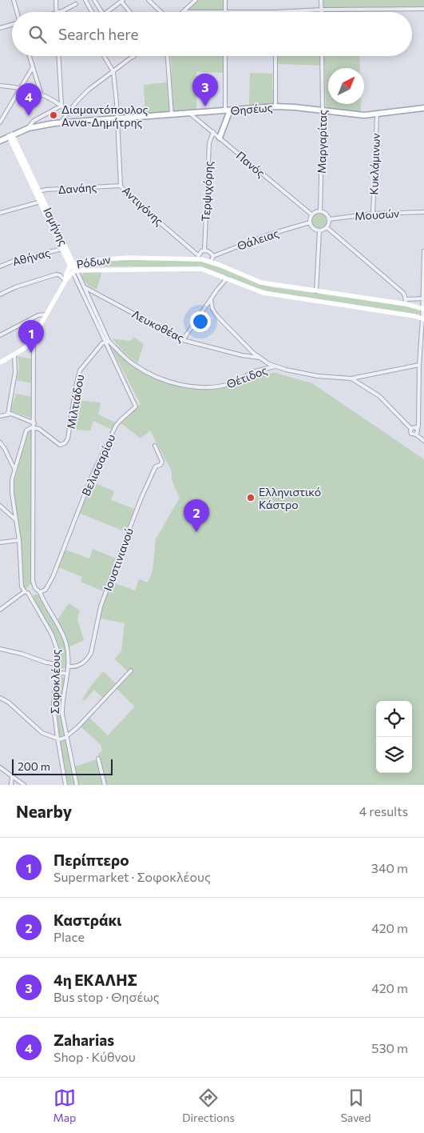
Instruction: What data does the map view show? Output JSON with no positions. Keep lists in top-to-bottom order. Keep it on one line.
{"streets":{"main road":["Θησέως"],"street":["Μαργαρίτας","Πανός","Κυκλάμινων","Δανάης","Τερψιχόρης","Αντιγόνης","Μουσών","Ισμήνης","Θάλειας","Αθήνας","Ρόδων","Λευκοθέας","Θέτιδος","Μιλτιάδου","Βελισσαρίου","Ιουστινιανού","Σοφοκλέους"]},"crossings":[["Θησέως","Μαργαρίτας"],["Θησέως","Πανός"],["Θησέως","Κυκλάμινων"],["Θησέως","Αντιγόνης"],["Θησέως","Ισμήνης"],["Μαργαρίτας","Πανός"],["Μαργαρίτας","Μουσών"],["Μαργαρίτας","Θάλειας"],["Πανός","Τερψιχόρης"],["Πανός","Μουσών"],["Πανός","Θάλειας"],["Κυκλάμινων","Μουσών"],["Δανάης","Αντιγόνης"],["Δανάης","Ισμήνης"],["Αντιγόνης","Ρόδων"],["Μουσών","Θάλειας"],["Ισμήνης","Αθήνας"],["Ισμήνης","Ρόδων"],["Ισμήνης","Λευκοθέας"],["Ισμήνης","Θέτιδος"],["Ισμήνης","Μιλτιάδου"],["Ισμήνης","Βελισσαρίου"],["Λευκοθέας","Θέτιδος"],["Θέτιδος","Μιλτιάδου"],["Θέτιδος","Βελισσαρίου"],["Μιλτιάδου","Βελισσαρίου"],["Μιλτιάδου","Σοφοκλέους"],["Βελισσαρίου","Σοφοκλέους"],["Ιουστινιανού","Σοφοκλέους"]],"places":["Διαμαντόπουλος Αννα-Δημήτρης","Ελληνιστικό Κάστρο"],"scale_bar":"200 m","north":"top right","page":{"search":"Search here","pins":["3","4","1","2"],"scale":"200 m","heading":["Nearby","4 results"],"list":[{"mark":"1","name":"Περίπτερο","note":"Supermarket · Σοφοκλέους","value":"340 m"},{"mark":"2","name":"Καστράκι","note":"Place","value":"420 m"},{"mark":"3","name":"4η ΕΚΑΛΗΣ","note":"Bus stop · Θησέως","value":"420 m"},{"mark":"4","name":"Zaharias","note":"Shop · Κύθνου","value":"530 m"}],"nav":["Map","Directions","Saved"]}}
